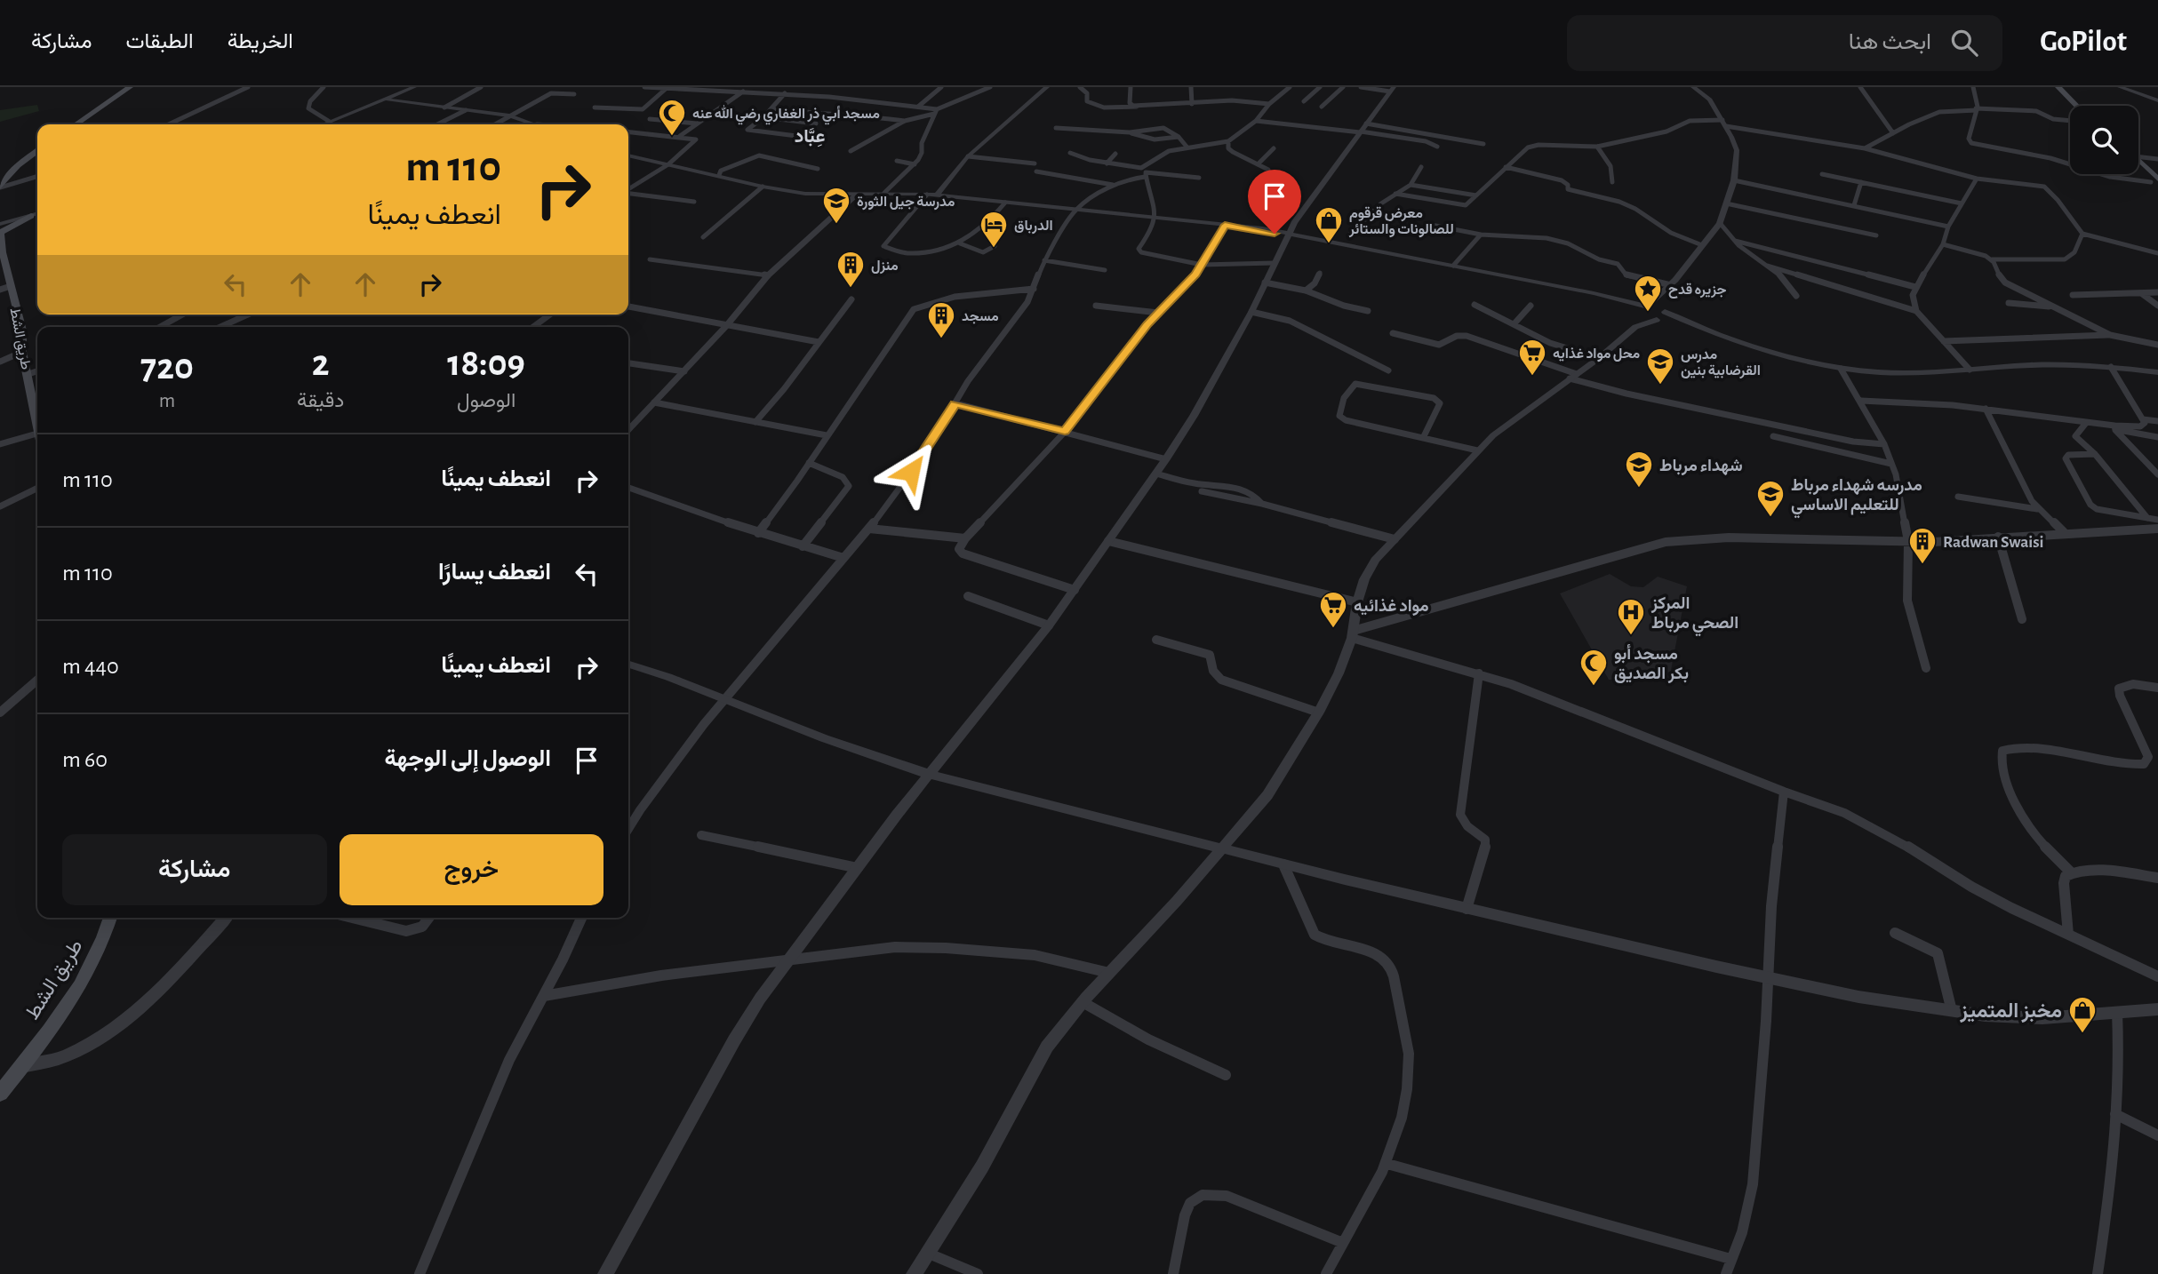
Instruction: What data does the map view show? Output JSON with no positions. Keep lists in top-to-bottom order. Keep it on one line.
{"streets":{"main road":["طريق الشط"]},"districts":["عِبَّاد"],"places":{"mosque":["مسجد أبي ذر الغفاري رضي الله عنه","مسجد أبو بكر الصديق"],"school or university":["مدرسة جيل الثورة","مدرس القرضابية بنين","شهداء مرباط","مدرسه شهداء مرباط للتعليم الاساسي"],"shop":["معرض قرقوم للصالونات والستائر","مخبز المتميز"],"hotel":["الدرباق"],"building":["منزل","مسجد","Radwan Swaisi"],"place":["جزيره قدح"],"supermarket":["محل مواد غذايه","مواد غذائيه"],"hospital":["المركز الصحي مرباط"]},"page":{"header":"GoPilot","search":"ابحث هنا","nav":["الخريطة","الطبقات","مشاركة"],"turn":["110 m","انعطف يمينًا"],"eta":["18:09","الوصول","2","دقيقة","720","m"],"list":[{"name":"انعطف يمينًا","value":"110 m"},{"name":"انعطف يسارًا","value":"110 m"},{"name":"انعطف يمينًا","value":"440 m"},{"name":"الوصول إلى الوجهة","value":"60 m"}],"buttons":["خروج","مشاركة"]}}
